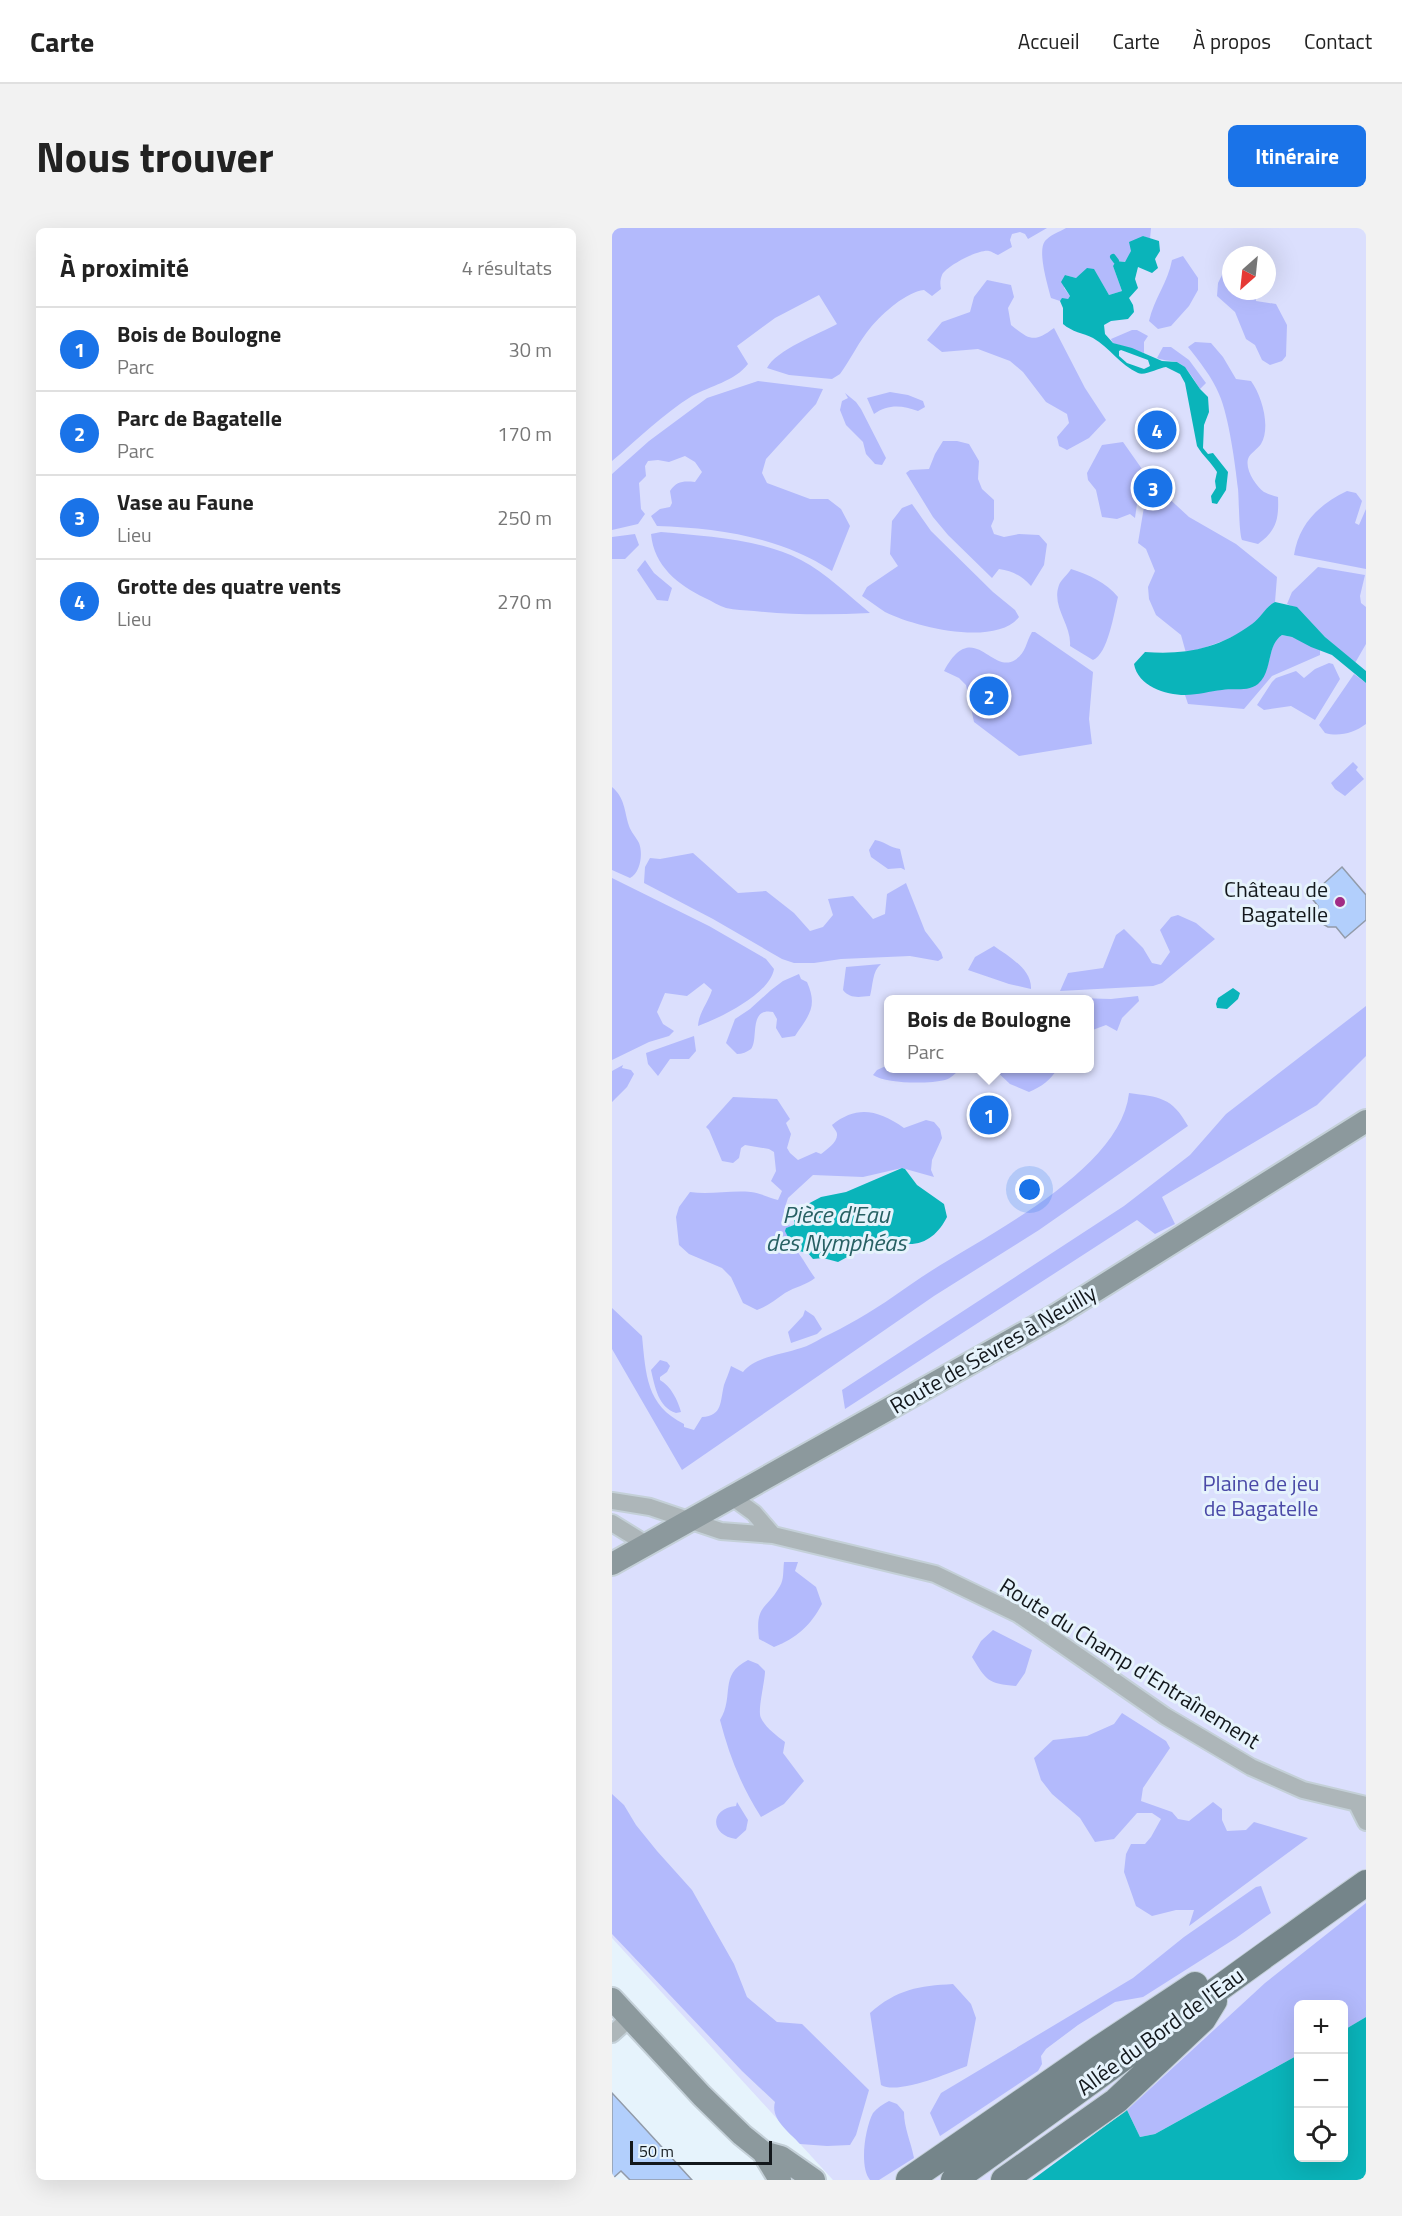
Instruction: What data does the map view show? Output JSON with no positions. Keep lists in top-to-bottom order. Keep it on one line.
{"streets":{"main road":["Allée du Bord de l'Eau"],"street":["Route de Sèvres à Neuilly","Route du Champ d'Entraînement"]},"crossings":[["Route de Sèvres à Neuilly","Route du Champ d'Entraînement"]],"water":["Pièce d'Eau des Nymphéas"],"parks":["Plaine de jeu de Bagatelle"],"places":["Château de Bagatelle"],"scale_bar":"50 m","north":"bottom left","page":{"header":"Carte","nav":["Accueil","Carte","À propos","Contact"],"title":"Nous trouver","buttons":"Itinéraire","heading":["À proximité","4 résultats"],"list":[{"mark":"1","name":"Bois de Boulogne","note":"Parc","value":"30 m"},{"mark":"2","name":"Parc de Bagatelle","note":"Parc","value":"170 m"},{"mark":"3","name":"Vase au Faune","note":"Lieu","value":"250 m"},{"mark":"4","name":"Grotte des quatre vents","note":"Lieu","value":"270 m"}],"pins":["4","3","2","1"],"popup":["Bois de Boulogne","Parc"],"map_buttons":["+","−"],"scale":"50 m"}}
